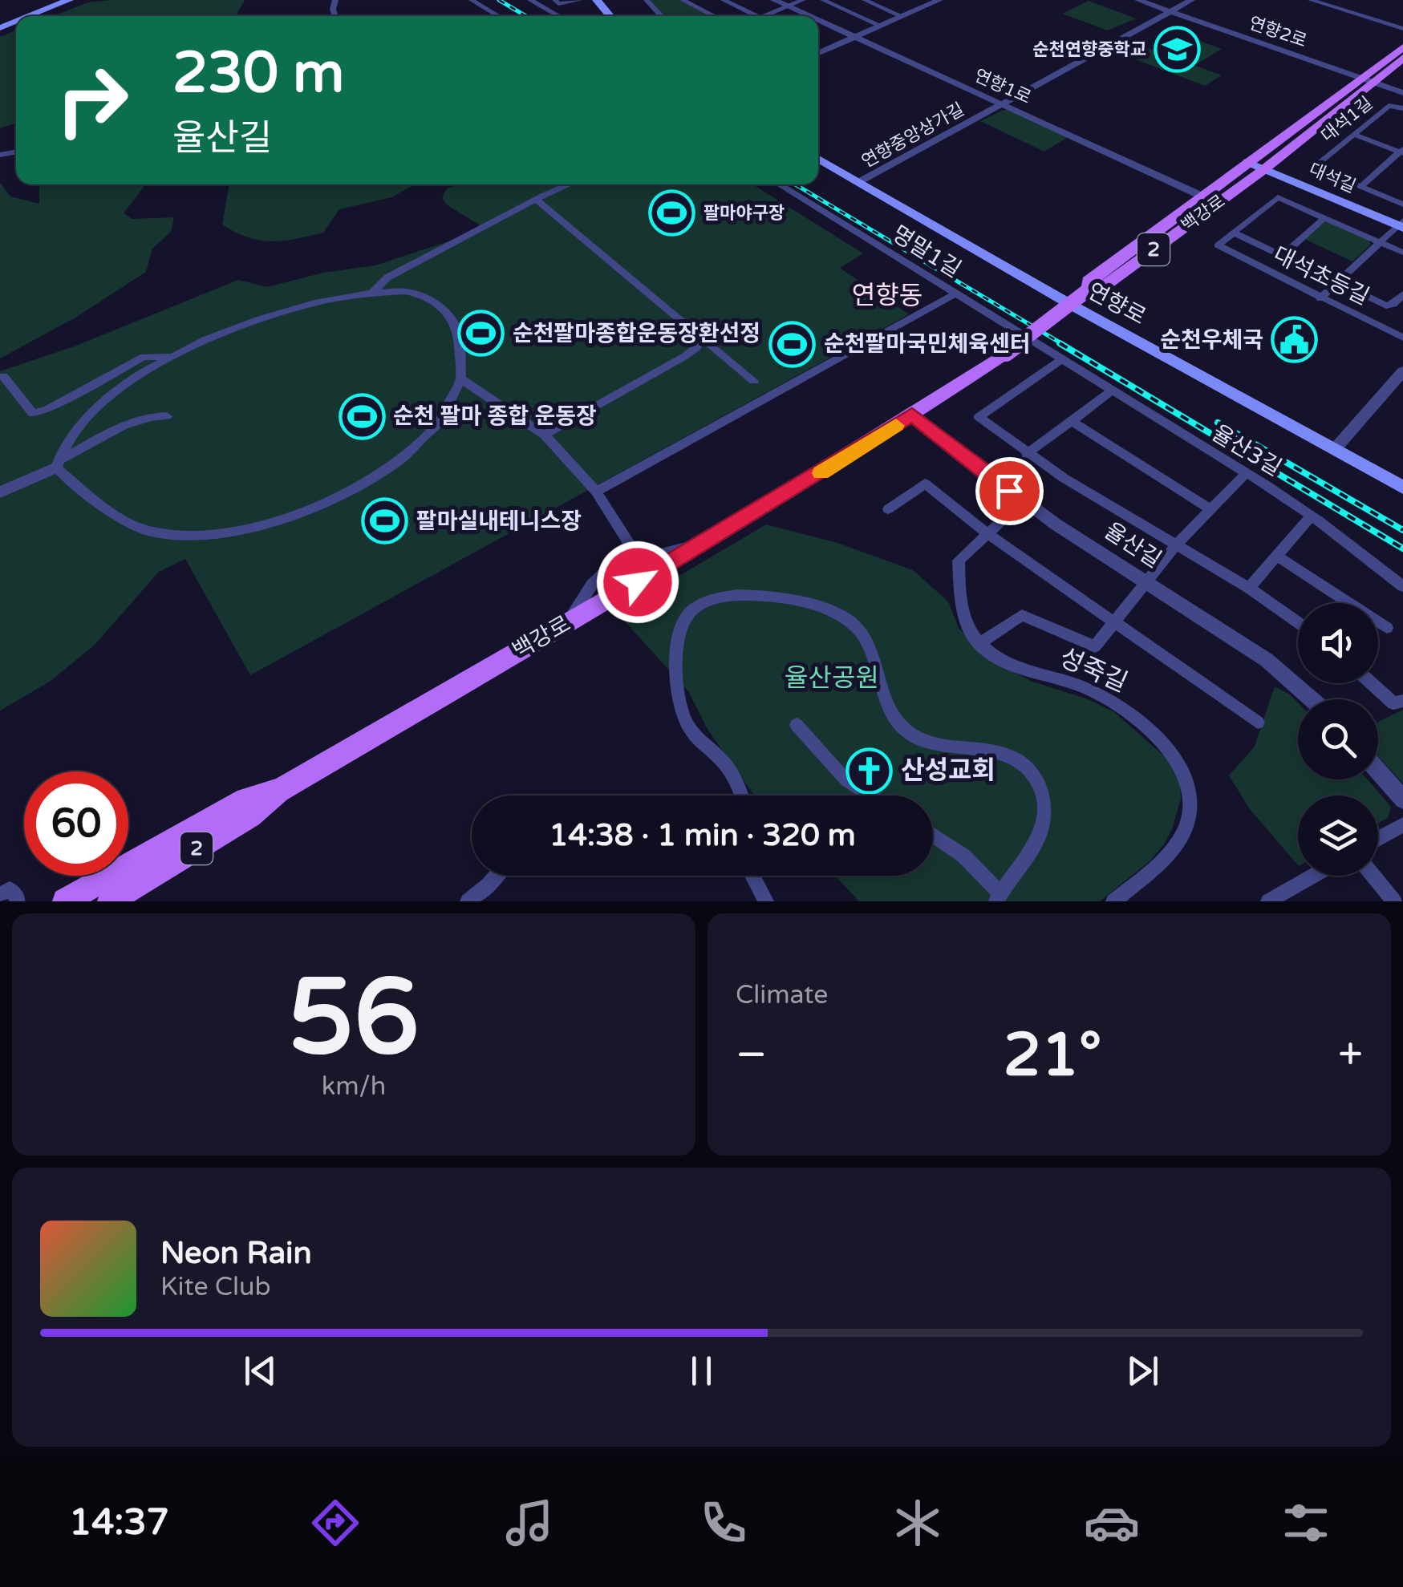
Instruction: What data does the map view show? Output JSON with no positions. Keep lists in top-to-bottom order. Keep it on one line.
{"streets":{"main road":["대석길","백강로","2","연향로"],"street":["연향2로","연향1로","대석1길","연향중앙상가길","명말1길","대석초등길","율산3길","율산길","성죽길"]},"crossings":[["연향2로","연향중앙상가길"],["연향2로","백강로"],["연향1로","연향중앙상가길"],["연향1로","백강로"],["연향중앙상가길","연향로"],["대석길","백강로"],["백강로","율산길"],["명말1길","율산3길"]],"districts":["연향동"],"parks":["율산공원"],"places":{"school or university":["순천연향중학교"],"sports":["팔마야구장","순천팔마종합운동장환선정","순천팔마국민체육센터","순천 팔마 종합 운동장","팔마실내테니스장"],"public building":["순천우체국"],"church":["산성교회"]},"page":{"turn":["230 m","율산길"],"limit":"60","trip":"14:38 · 1 min · 320 m","tile":[["56","km/h"],"Climate"],"heat":["−","21°","+"],"song":["Neon Rain","Kite Club"],"tabs":"14:37"}}
